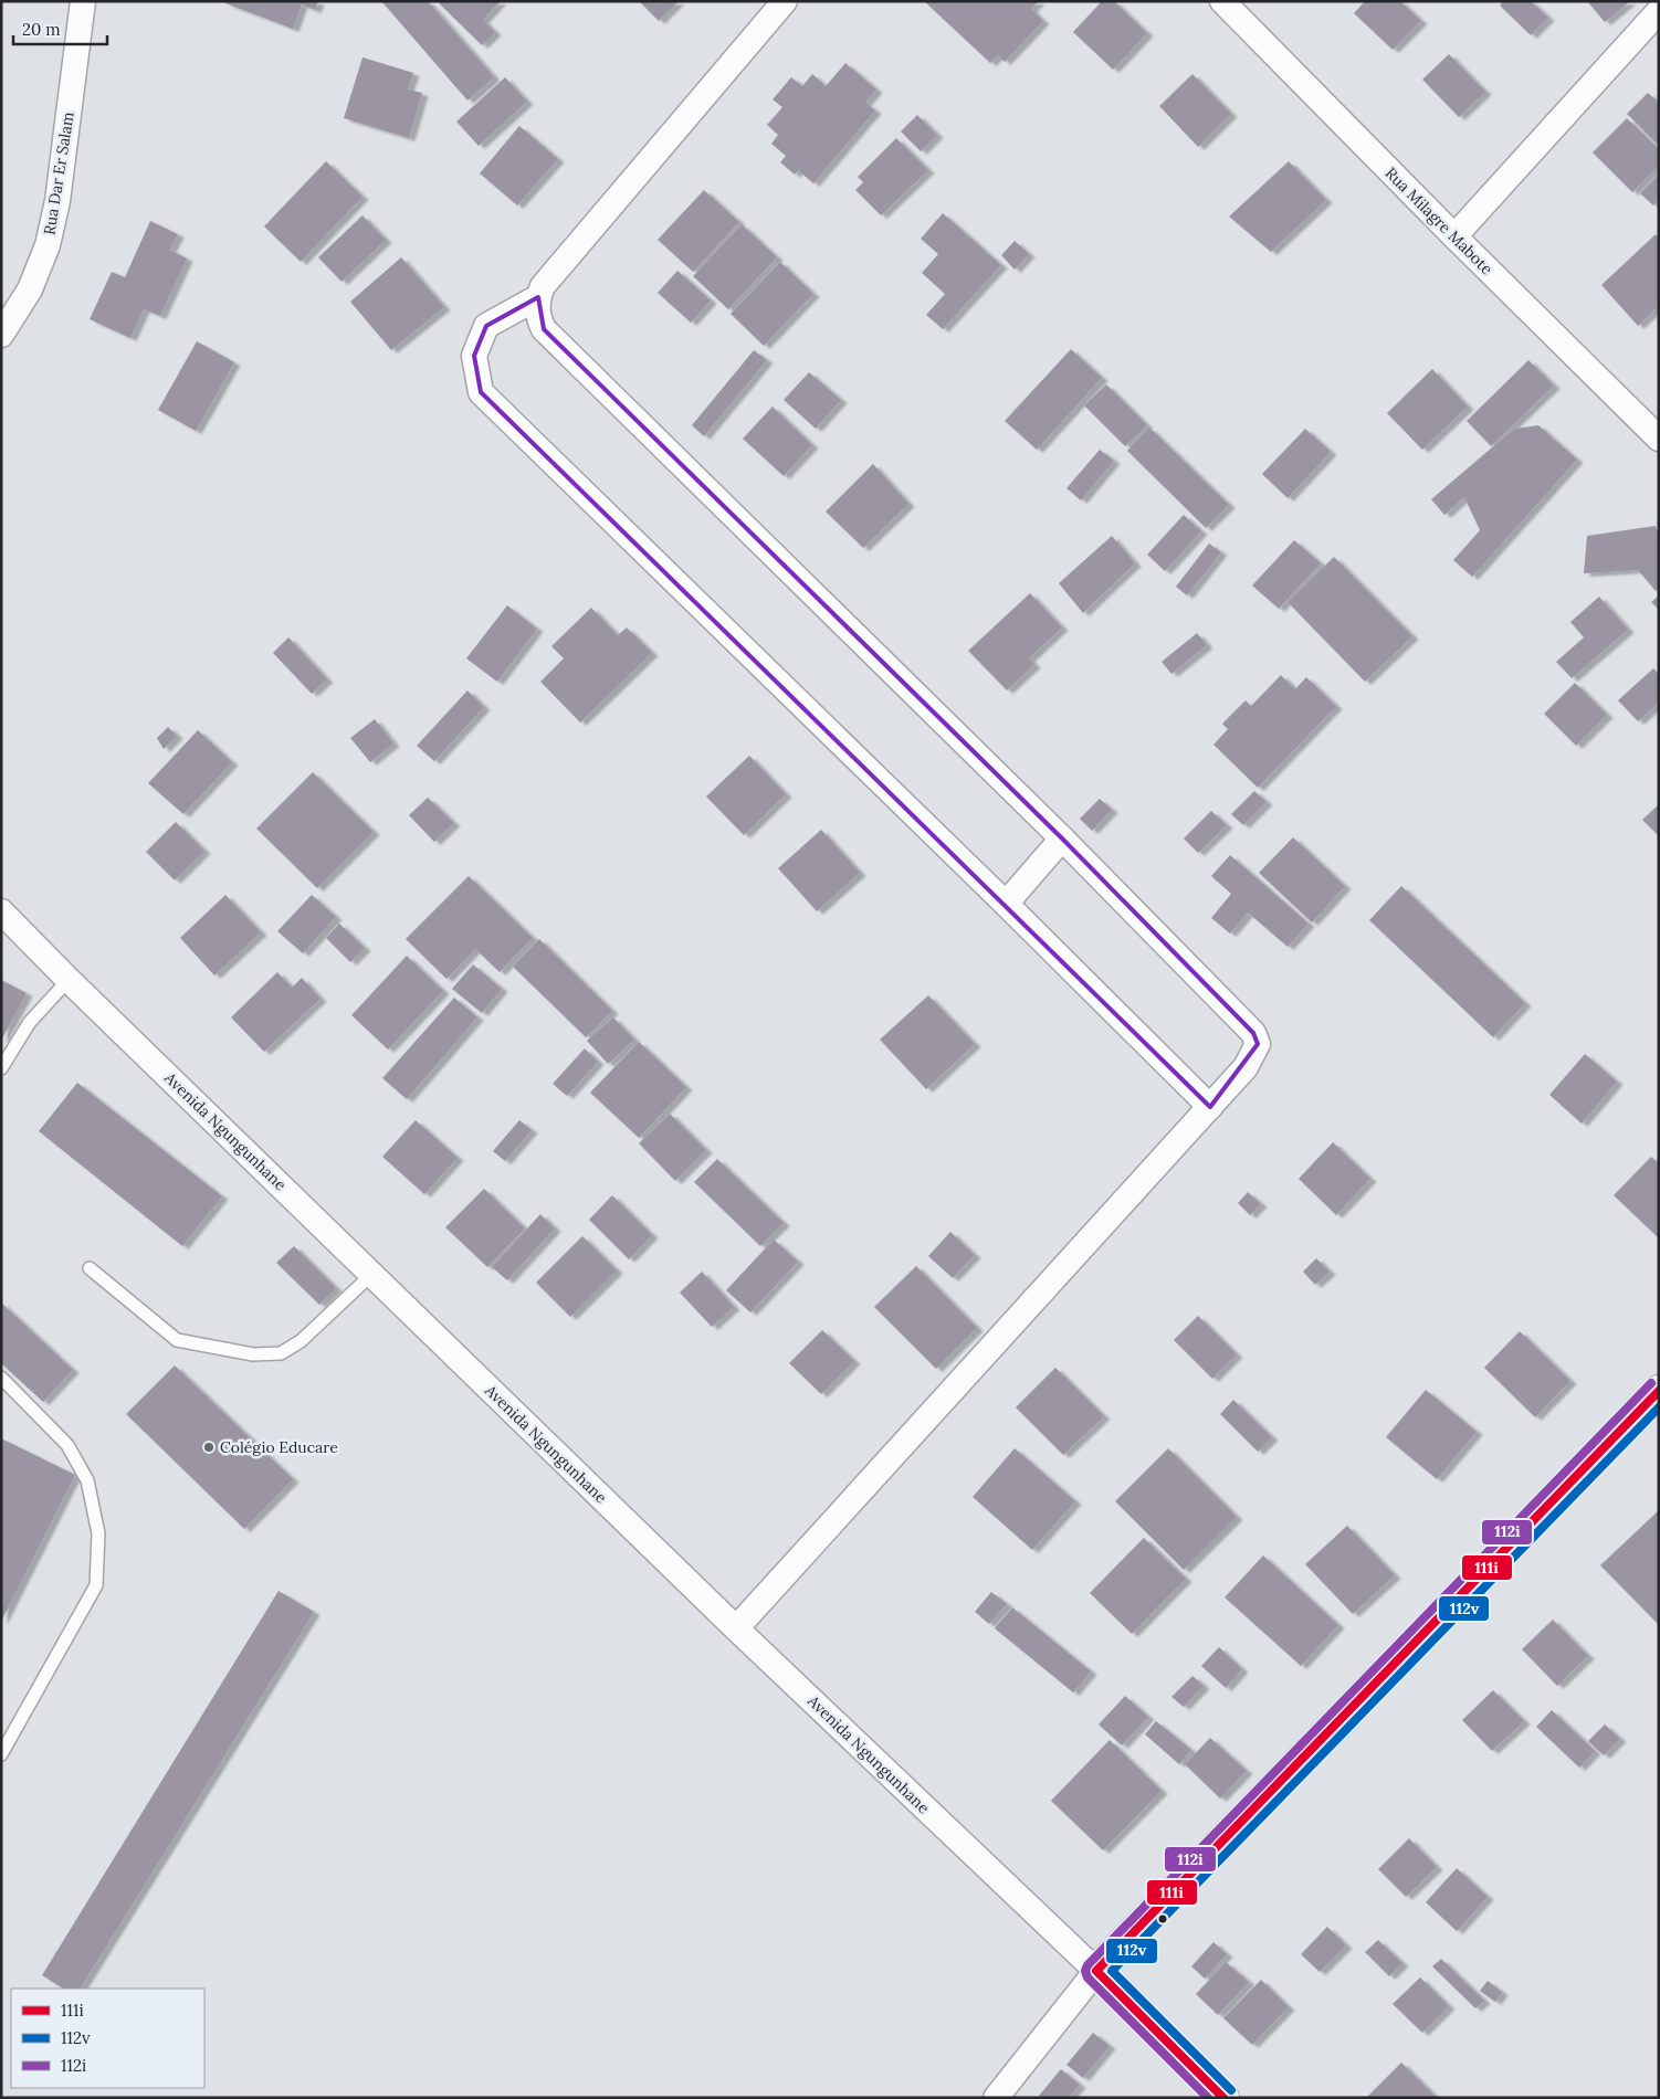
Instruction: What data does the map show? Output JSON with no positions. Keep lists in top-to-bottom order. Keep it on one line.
{"streets":{"street":["Rua Dar Er Salam","Rua Milagre Mabote","Avenida Ngungunhane"]},"places":["Colégio Educare"],"lines":["transit line 112i","transit line 111i","transit line 112v"],"legend":["111i","112v","112i"],"scale_bar":"20 m"}
